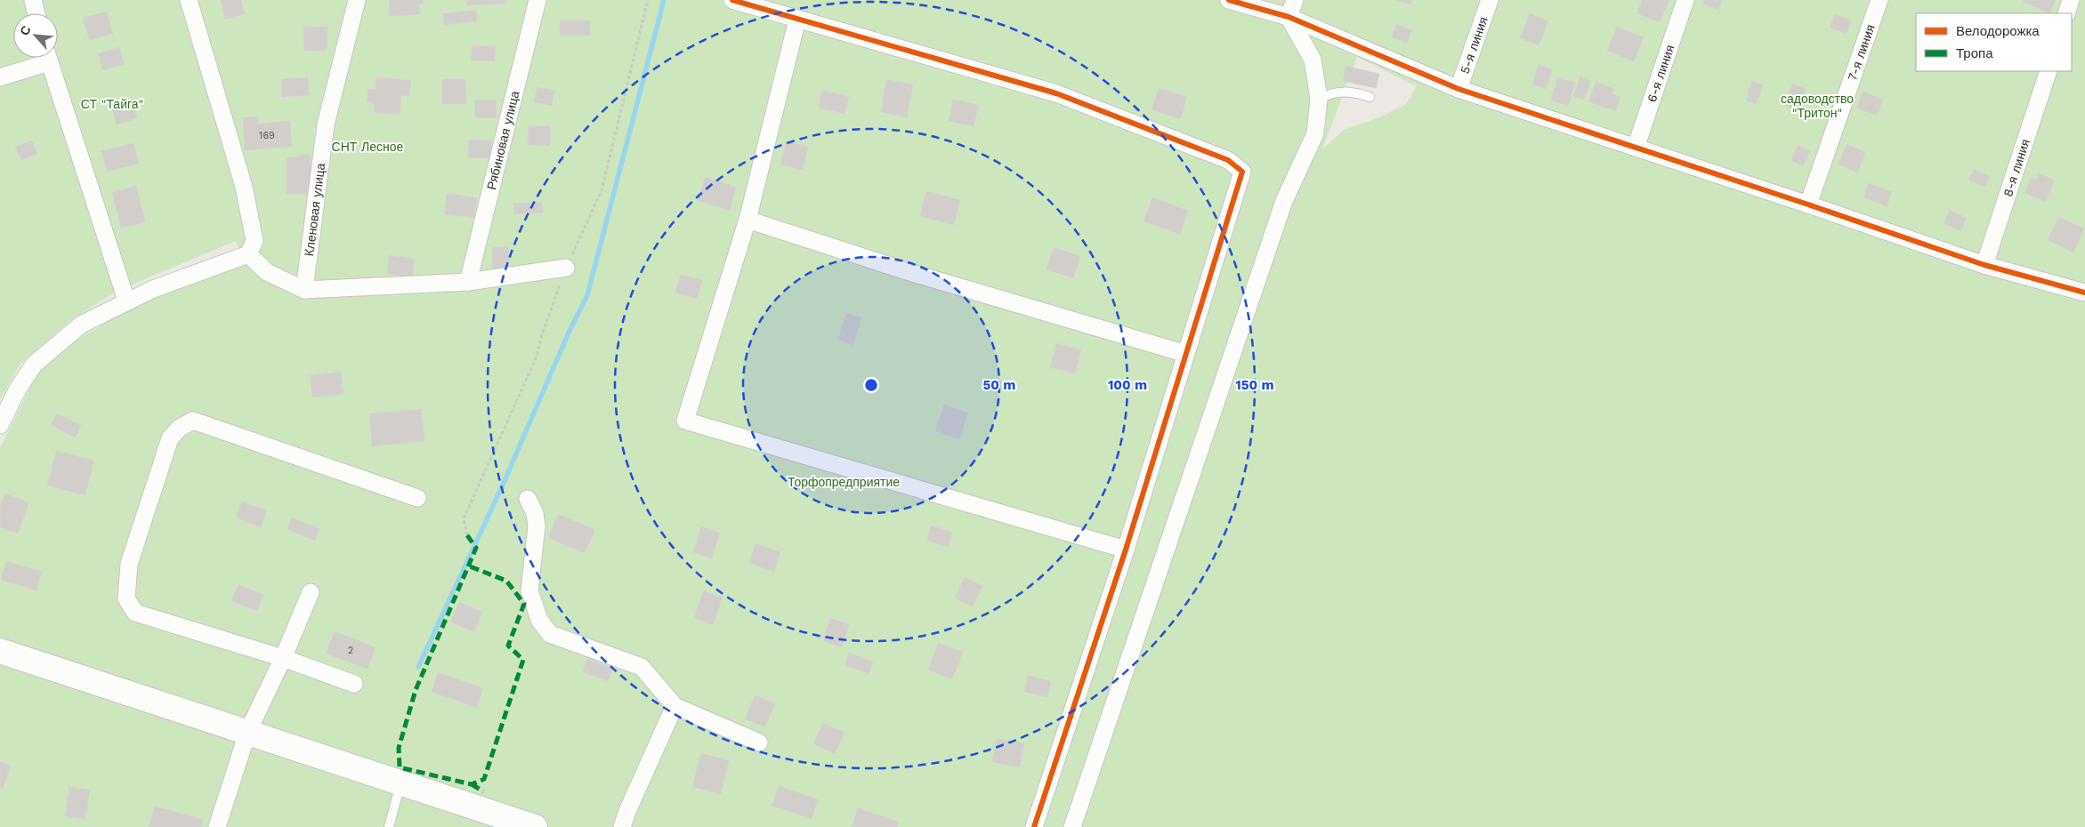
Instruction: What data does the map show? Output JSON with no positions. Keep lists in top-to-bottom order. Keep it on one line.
{"streets":{"street":["5-я линия","7-я линия","6-я линия","Рябиновая улица","8-я линия","Кленовая улица"]},"parks":["садоводство \"Тритон\"","СТ \"Тайга\"","СНТ Лесное","Торфопредприятие"],"house_numbers":["169","2"],"legend":["Велодорожка","Тропа"],"north":"top left","rings":["50 m","100 m","150 m"]}
